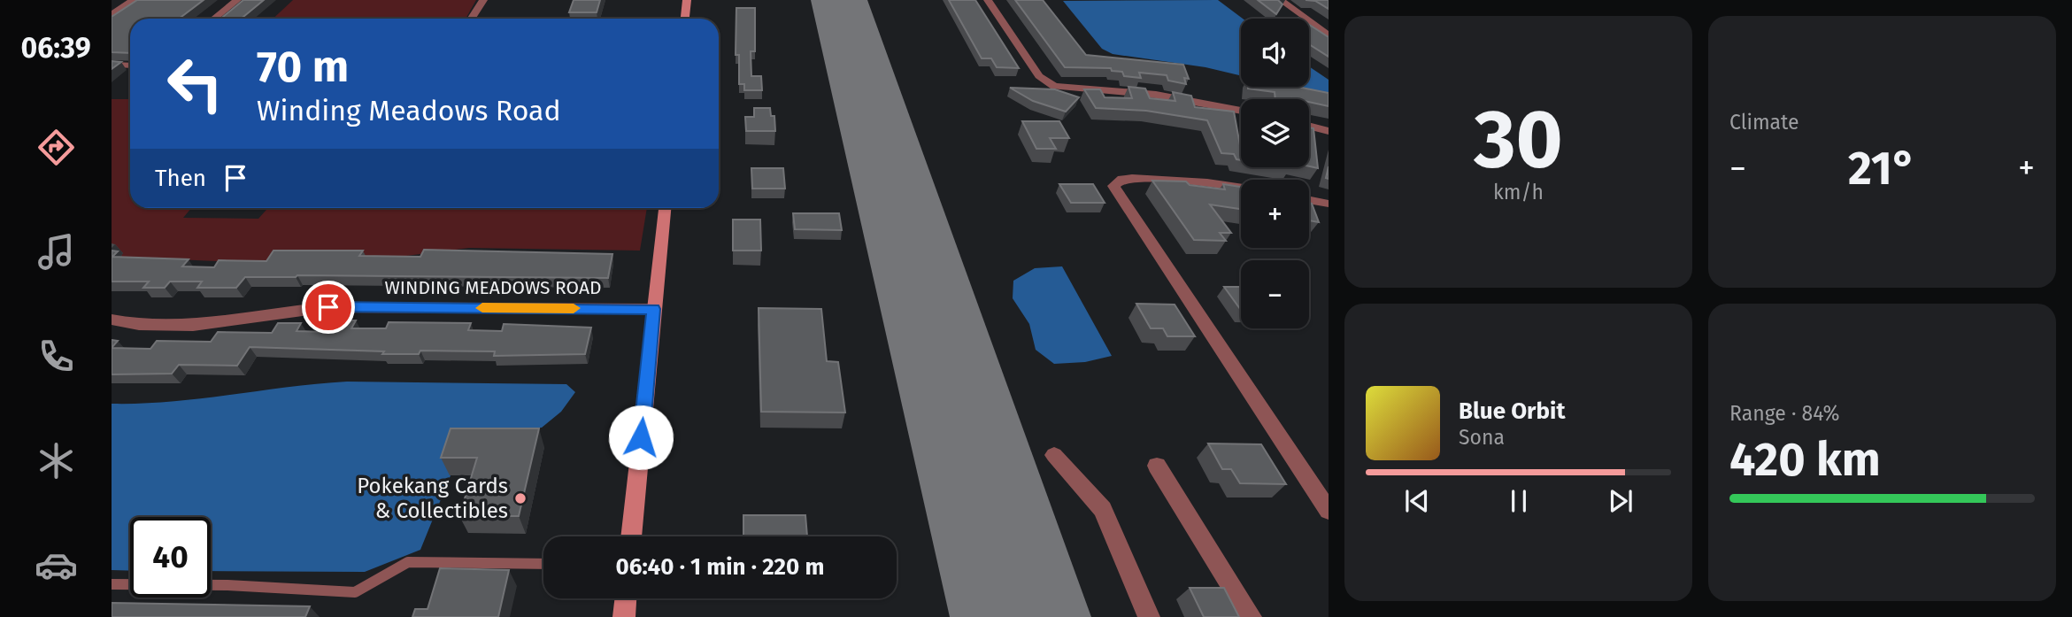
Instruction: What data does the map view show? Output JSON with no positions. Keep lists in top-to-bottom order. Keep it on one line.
{"streets":{"street":["WINDING MEADOWS ROAD"]},"places":["Pokekang Cards & Collectibles"],"page":{"tabs":"06:39","tile":[["30","km/h"],"Climate",["Range · 84%","420 km"]],"map_buttons":["+","−"],"turn":["70 m","Winding Meadows Road"],"heat":["−","21°","+"],"then":"Then","song":["Blue Orbit","Sona"],"limit":"40","trip":"06:40 · 1 min · 220 m"}}
